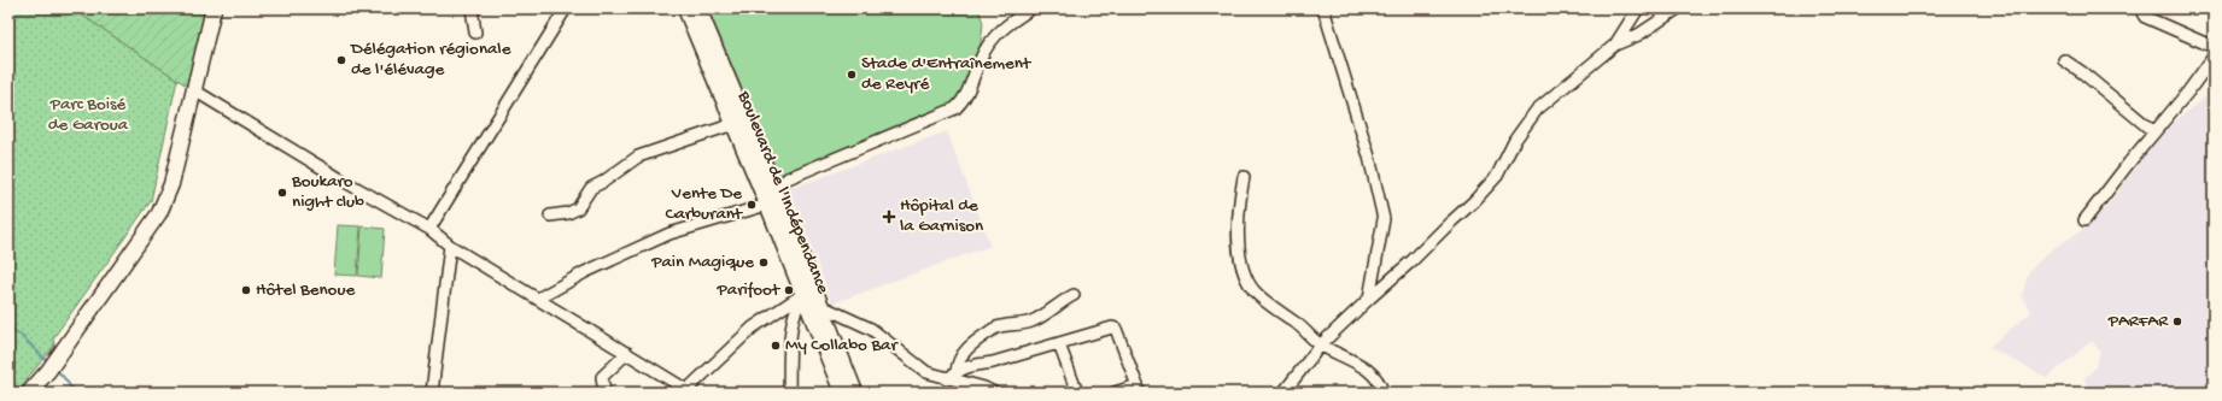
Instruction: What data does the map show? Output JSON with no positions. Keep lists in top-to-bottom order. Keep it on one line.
{"streets":{"main road":["Boulevard de l'Indépendance"]},"parks":["Parc Boisé de Garoua"],"places":{"other":["Délégation régionale de l'élévage","Stade d'Entraînement de Reyré","Boukaro night club","Vente De Carburant","Pain Magique","Hôtel Benoue","Parifoot","PARFAR","My Collabo Bar"],"health":["Hôpital de la Garnison"]}}
